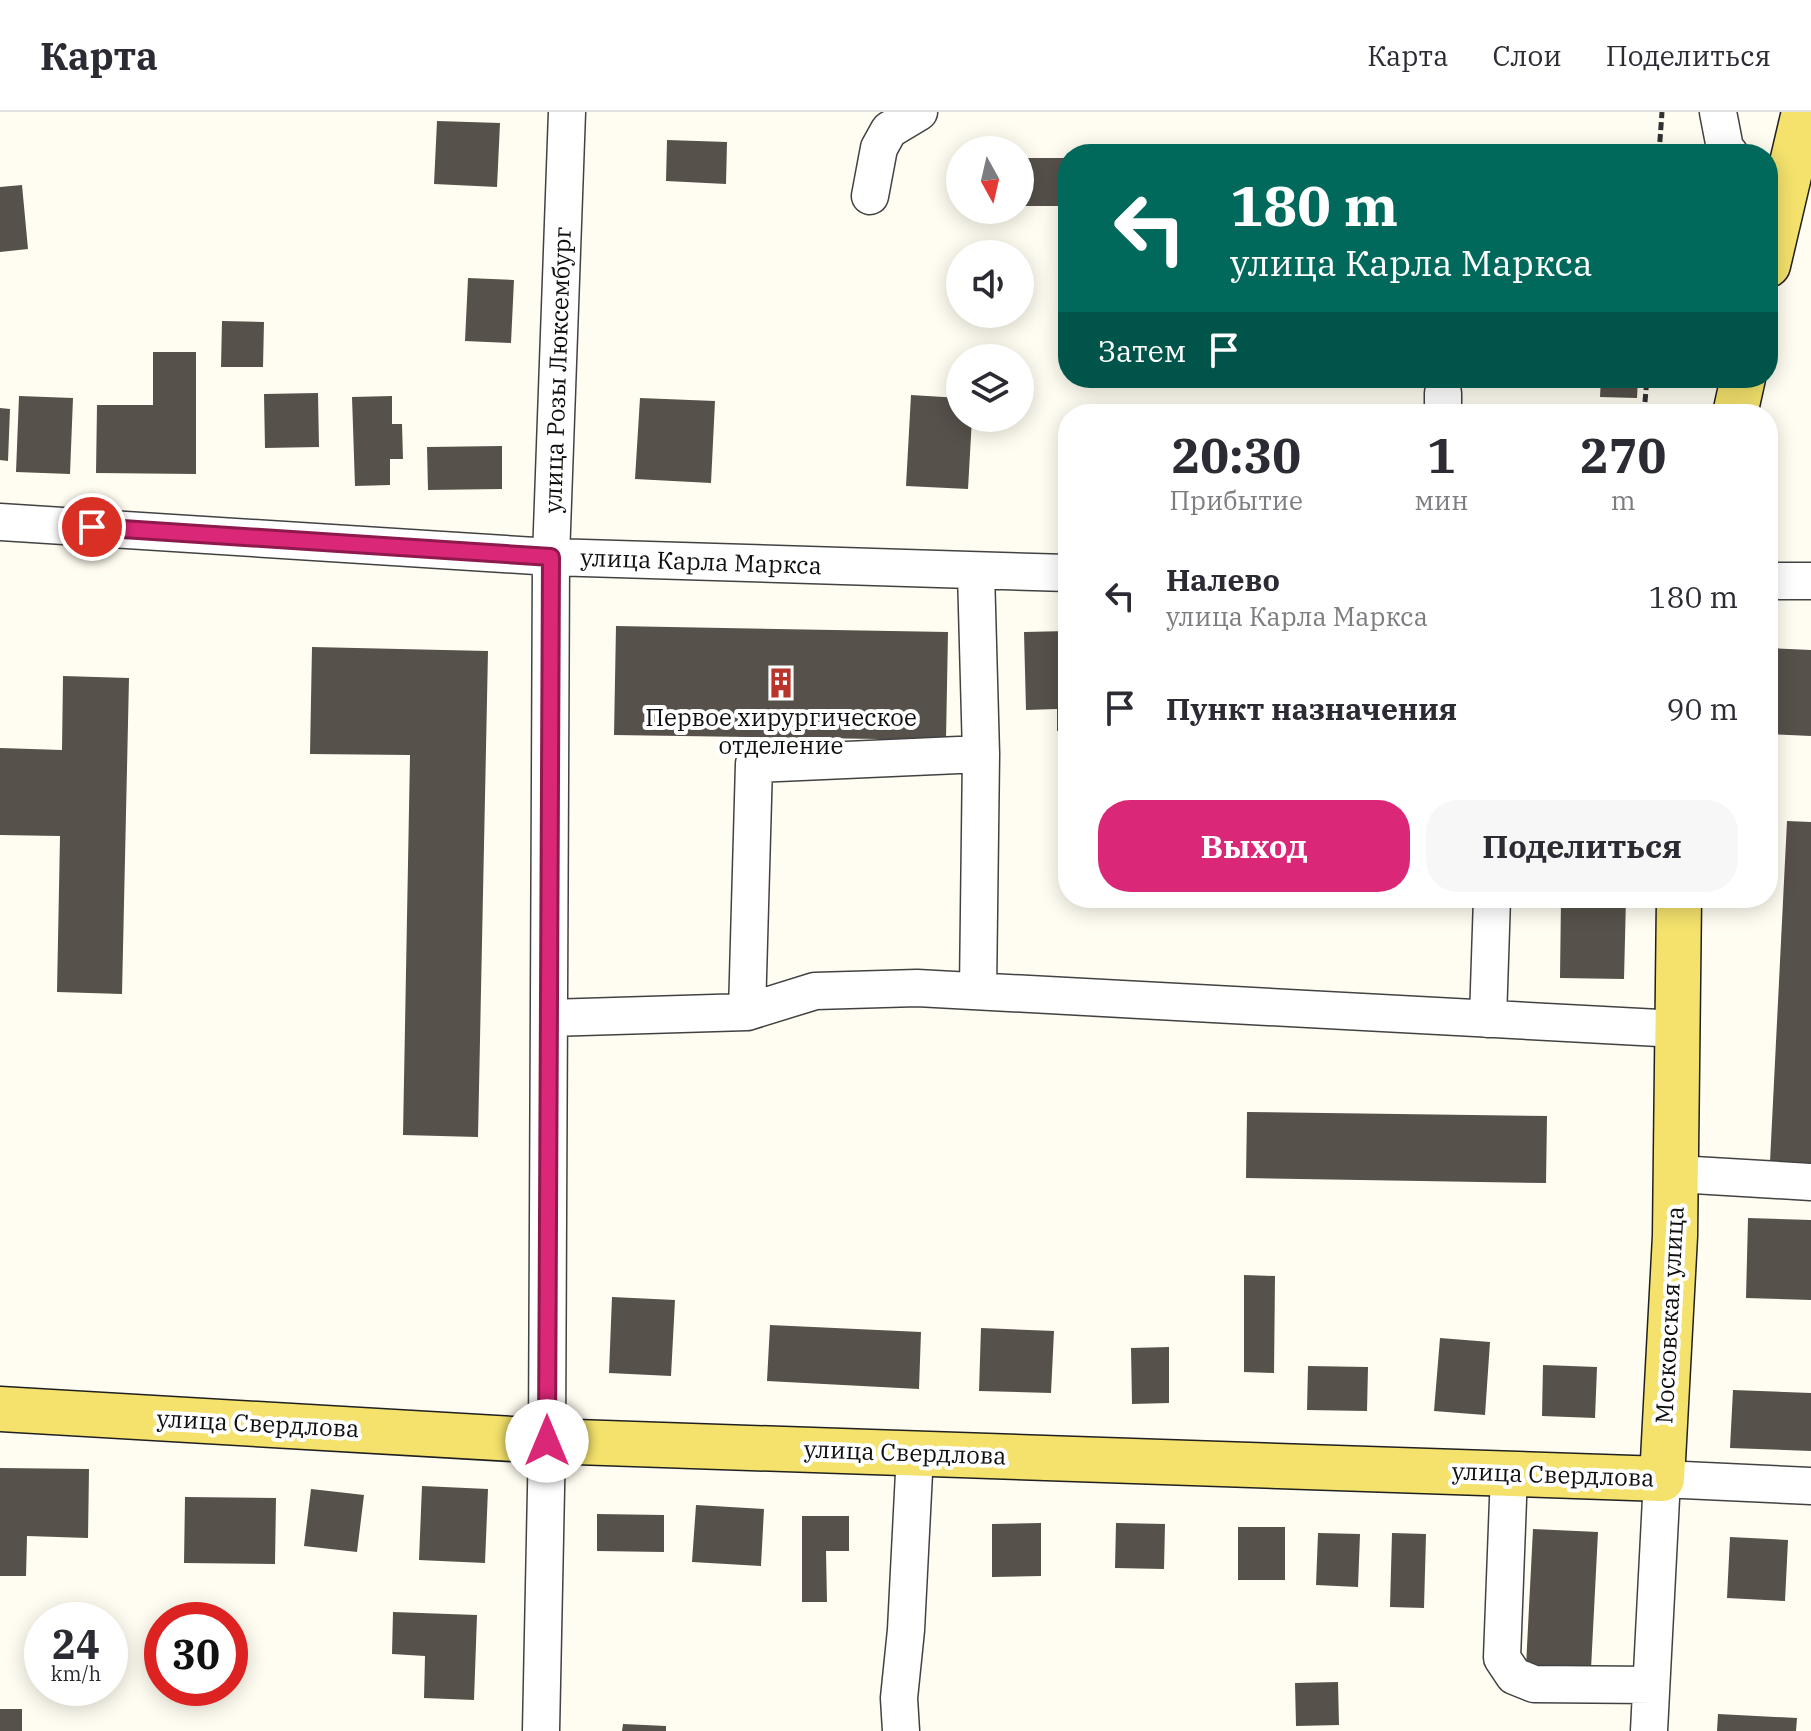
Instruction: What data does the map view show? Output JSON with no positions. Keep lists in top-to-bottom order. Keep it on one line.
{"streets":{"main road":["Московская улица","улица Свердлова"],"street":["улица Розы Люксембург","улица Карла Маркса"]},"crossings":[["улица Розы Люксембург","улица Карла Маркса"],["улица Розы Люксембург","улица Свердлова"],["Московская улица","улица Свердлова"]],"places":{"building":["Первое хирургическое отделение"]},"north":"bottom","page":{"header":"Карта","nav":["Карта","Слои","Поделиться"],"turn":["180 m","улица Карла Маркса"],"then":"Затем","eta":["20:30","Прибытие","1","мин","270","m"],"list":[{"name":"Налево","note":"улица Карла Маркса","value":"180 m"},{"name":"Пункт назначения","value":"90 m"}],"buttons":["Выход","Поделиться"],"speed":"24 km/h","limit":"30"}}
